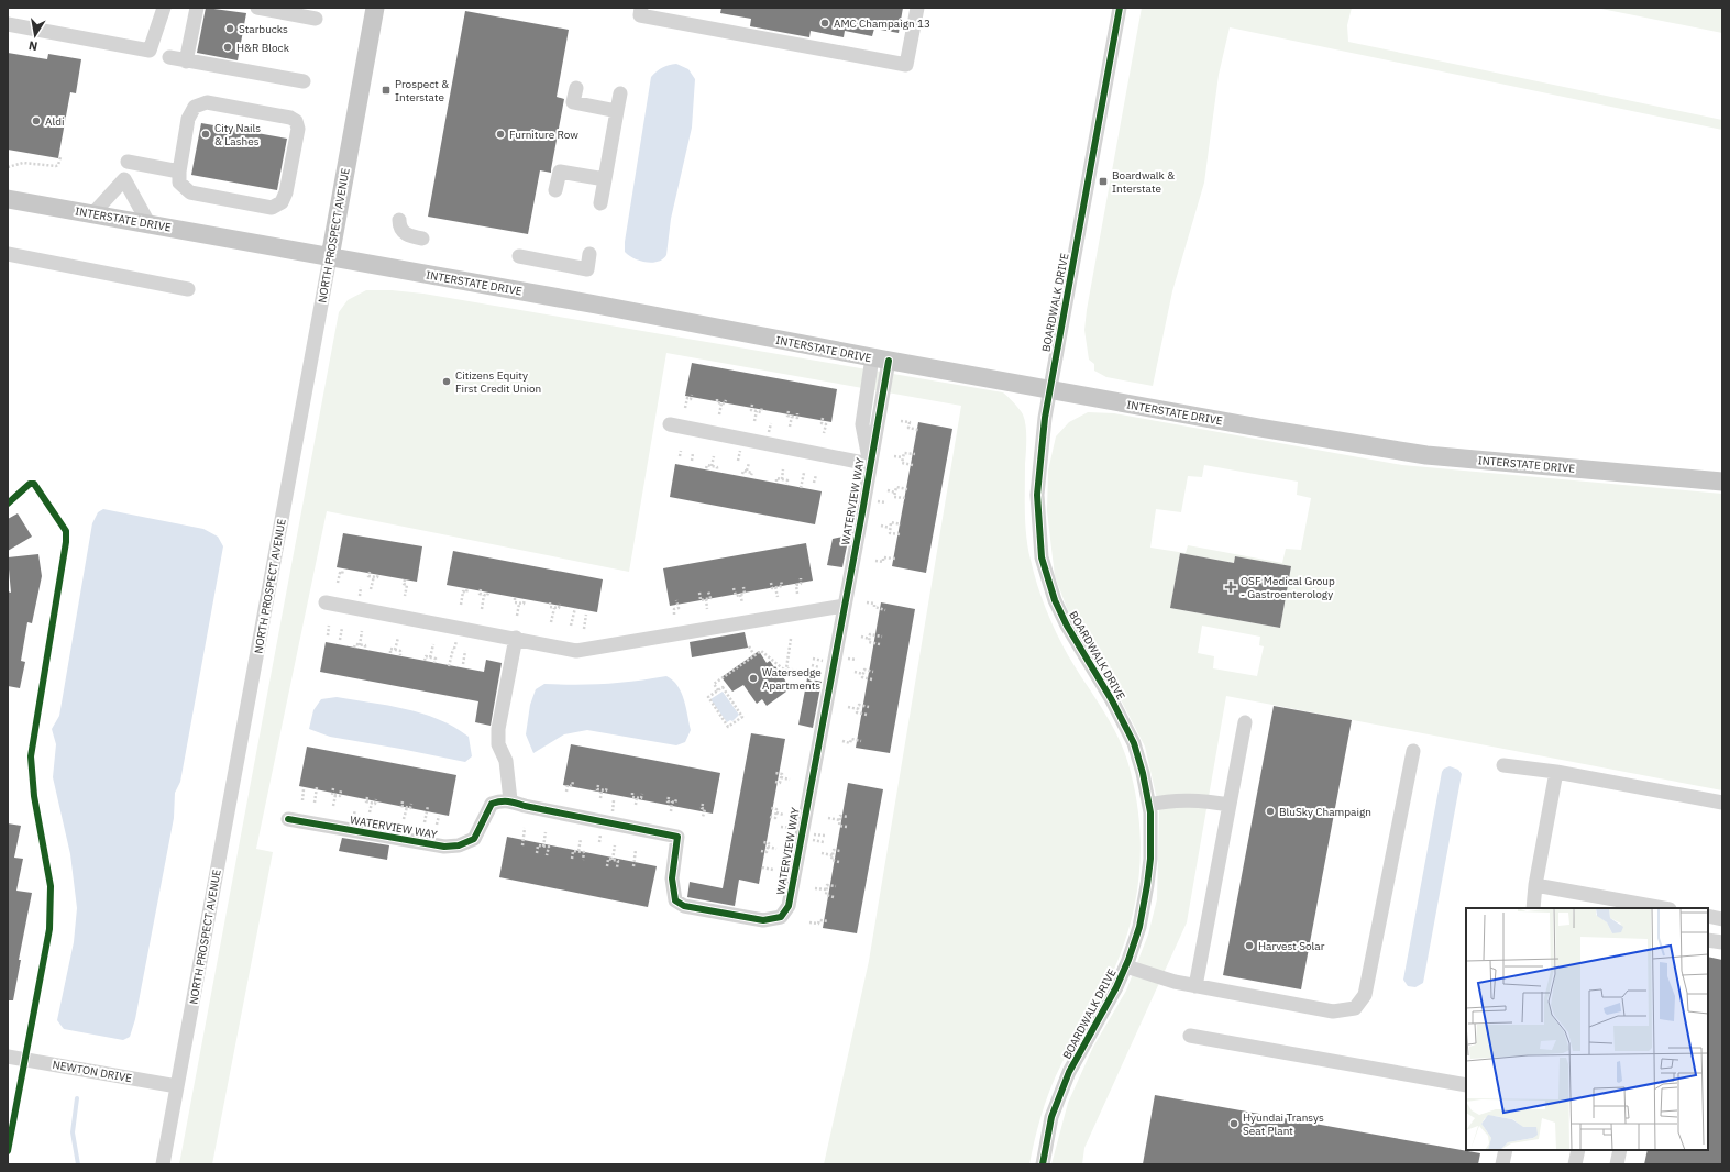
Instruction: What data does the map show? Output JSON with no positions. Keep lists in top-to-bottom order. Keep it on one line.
{"streets":{"main road":["INTERSTATE DRIVE","NORTH PROSPECT AVENUE"],"street":["BOARDWALK DRIVE","WATERVIEW WAY","NEWTON DRIVE"]},"crossings":[["INTERSTATE DRIVE","NORTH PROSPECT AVENUE"],["INTERSTATE DRIVE","BOARDWALK DRIVE"],["INTERSTATE DRIVE","WATERVIEW WAY"],["NORTH PROSPECT AVENUE","NEWTON DRIVE"]],"places":{"other":["AMC Champaign 13","Starbucks","H&R Block","Aldi","City Nails & Lashes","Furniture Row","Citizens Equity First Credit Union","Watersedge Apartments","BluSky Champaign","Harvest Solar","Hyundai Transys Seat Plant"],"transit":["Prospect & Interstate","Boardwalk & Interstate"],"health":["OSF Medical Group - Gastroenterology"]},"north":"bottom"}
